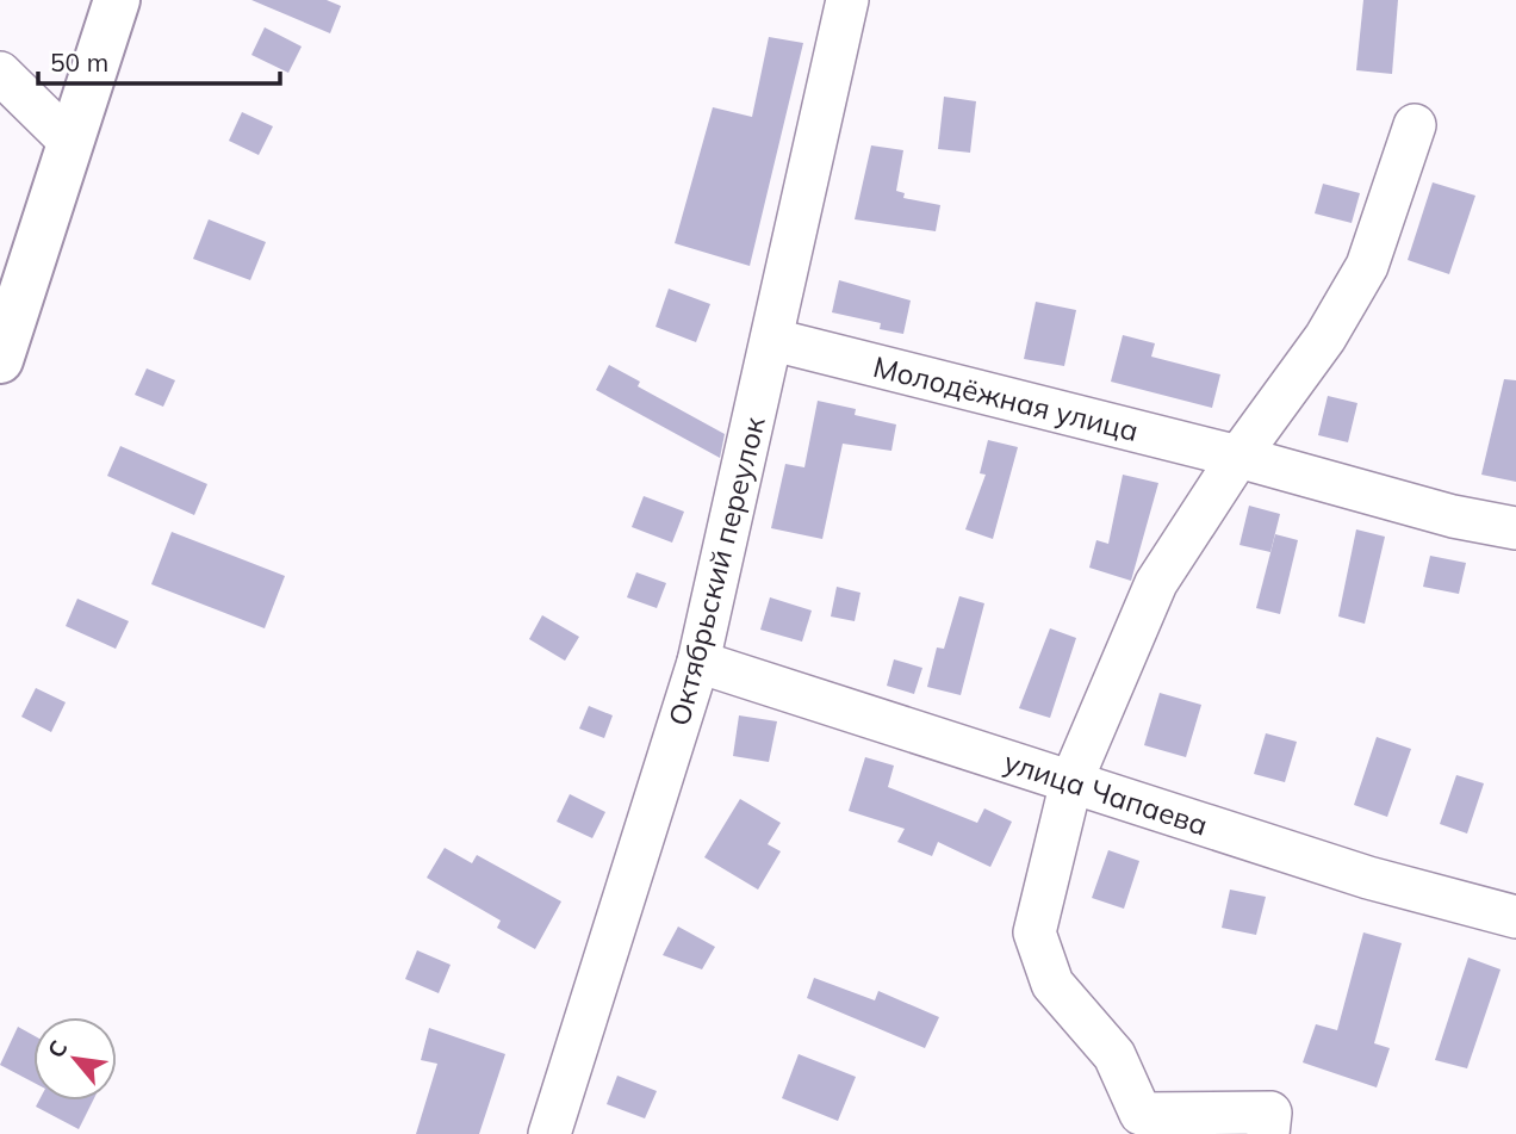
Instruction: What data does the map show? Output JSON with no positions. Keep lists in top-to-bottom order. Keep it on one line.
{"streets":{"street":["Молодёжная улица","Октябрьский переулок","улица Чапаева"]},"crossings":[["Молодёжная улица","Октябрьский переулок"],["Октябрьский переулок","улица Чапаева"]],"scale_bar":"50 m","north":"top left"}
